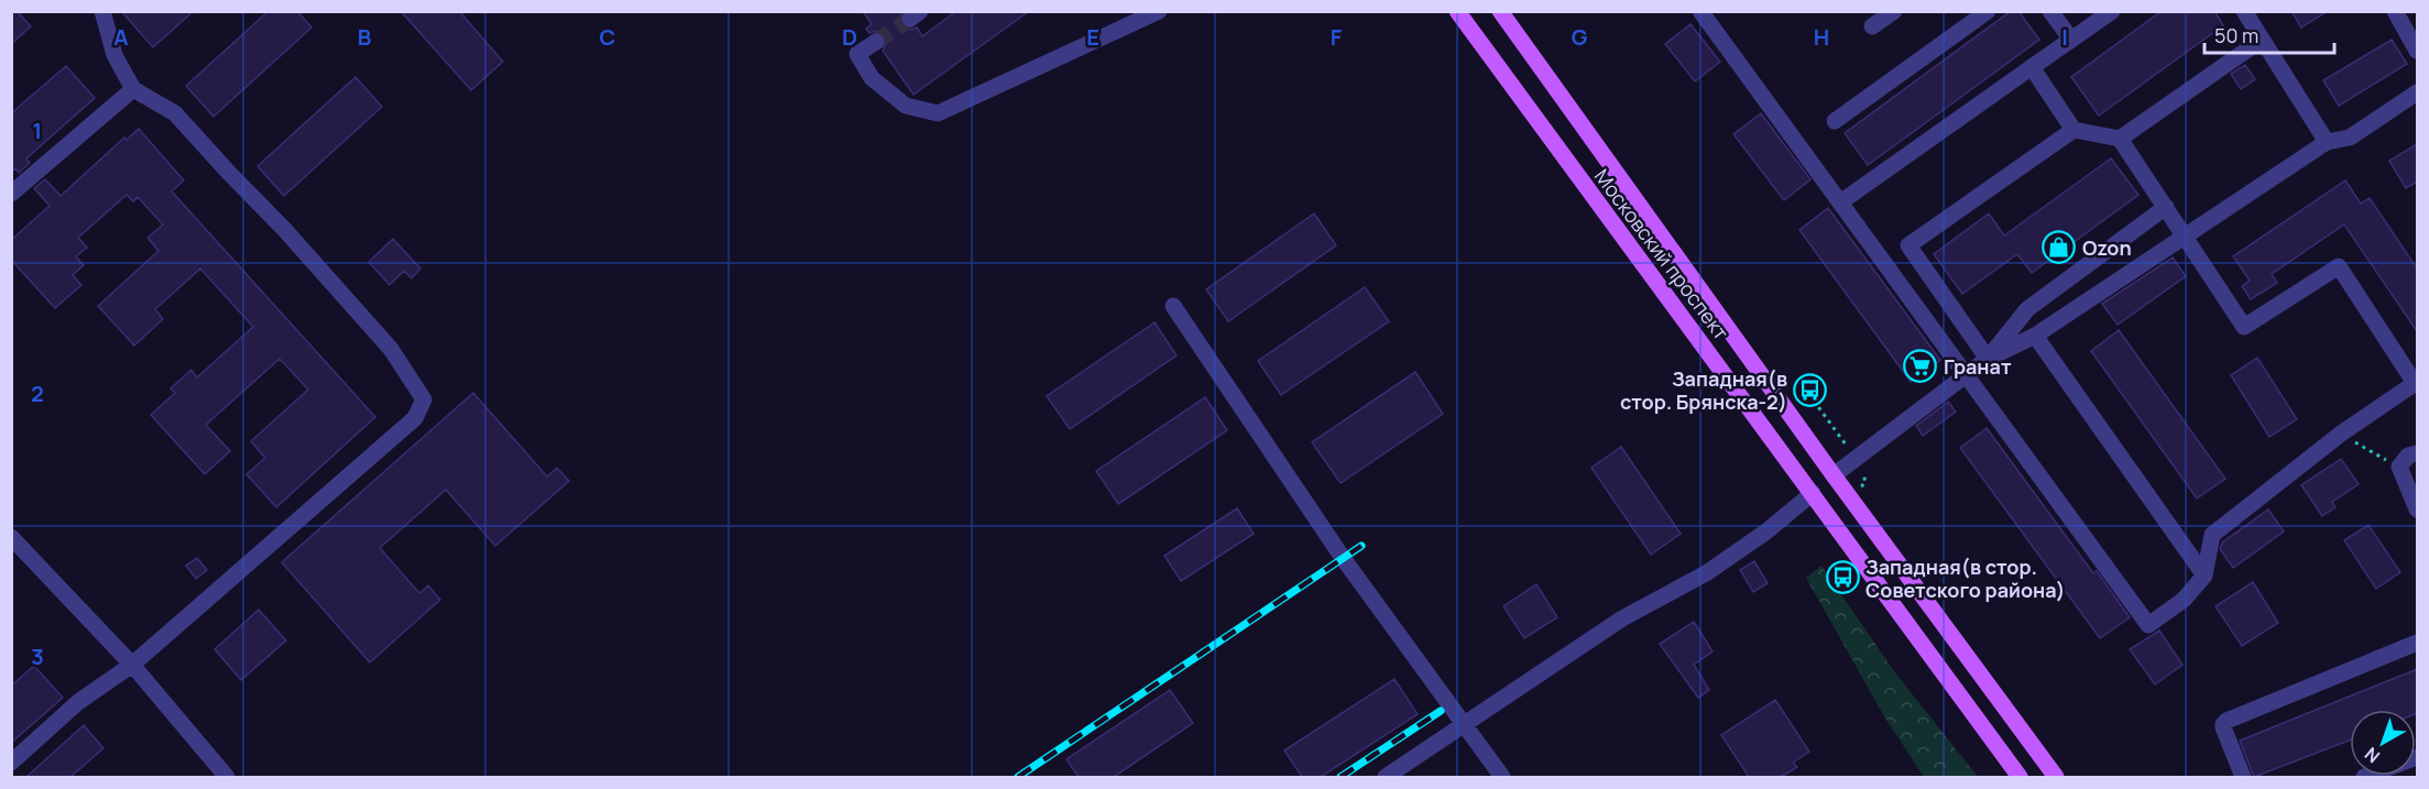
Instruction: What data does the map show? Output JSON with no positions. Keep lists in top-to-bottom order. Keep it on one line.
{"streets":{"main road":["Московский проспект"]},"places":{"shop":["Ozon"],"supermarket":["Гранат"],"bus stop":["Западная(в стор. Брянска-2)","Западная(в стор. Советского района)"]},"scale_bar":"50 m","north":"bottom left","grid":{"columns":["A","B","C","D","E","F","G","H","I"],"rows":["1","2","3"]}}
